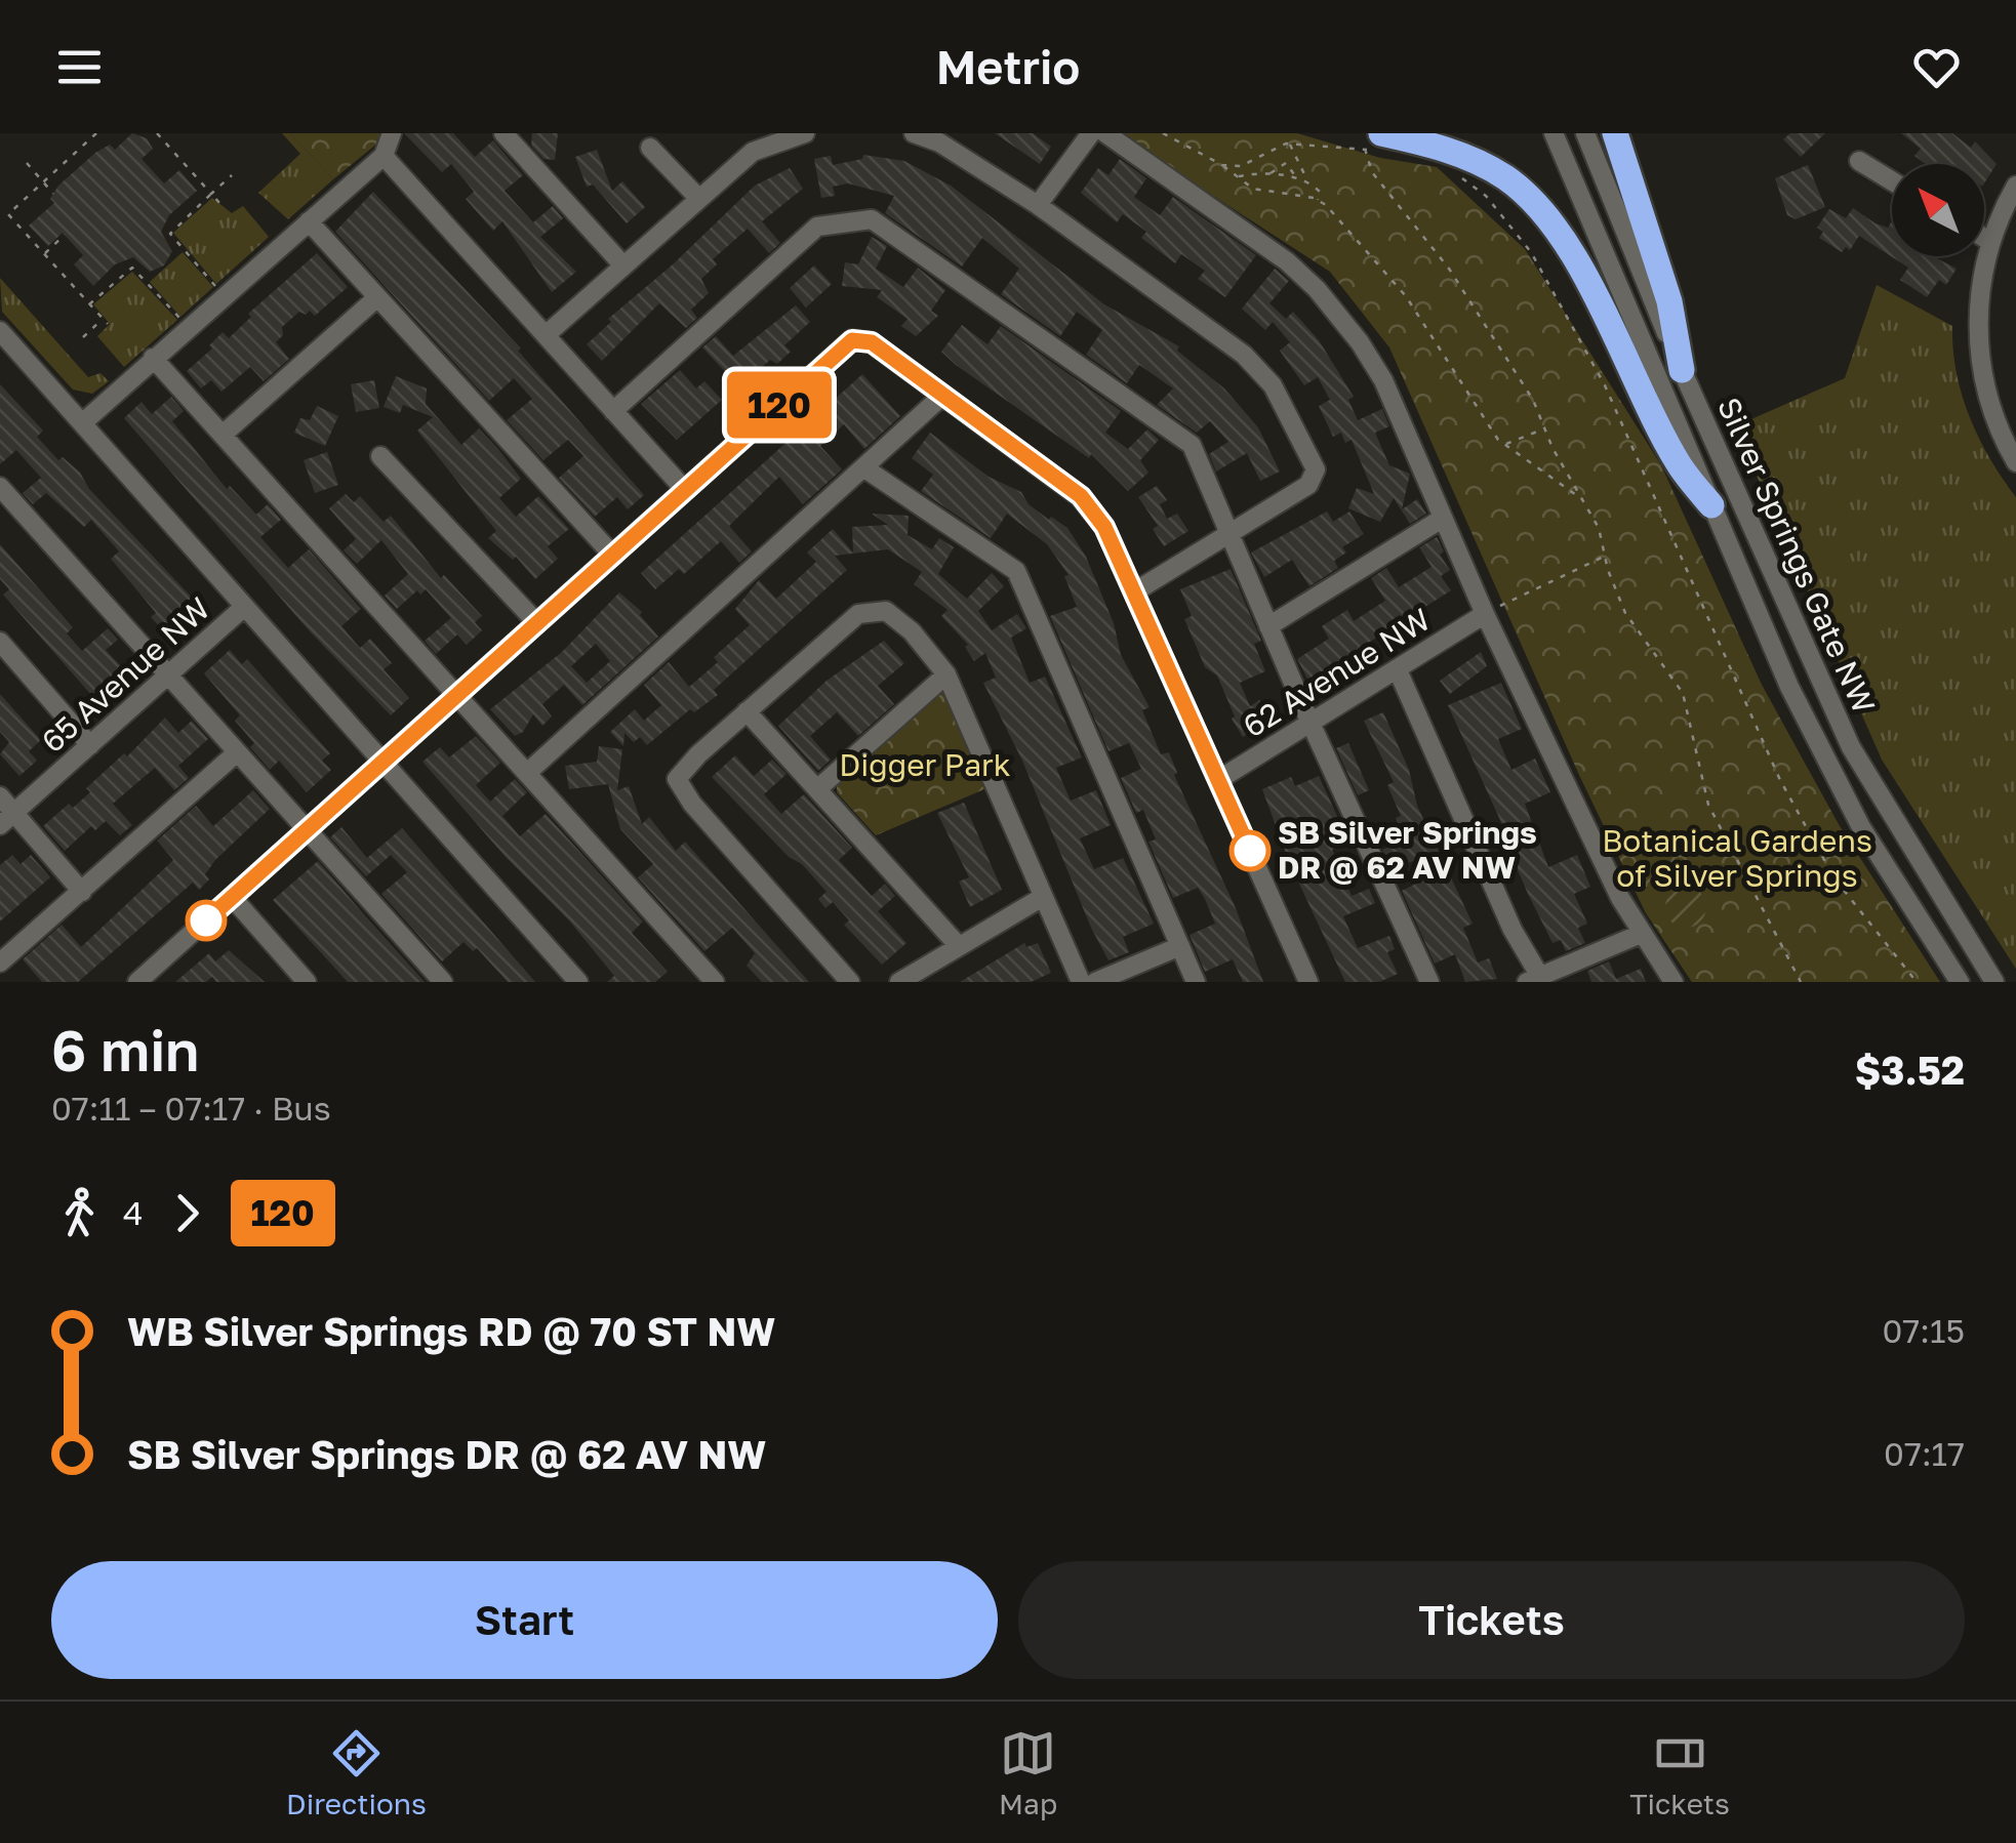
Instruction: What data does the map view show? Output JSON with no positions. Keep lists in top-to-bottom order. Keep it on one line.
{"streets":{"street":["Silver Springs Gate NW","62 Avenue NW","65 Avenue NW"]},"parks":["Digger Park","Botanical Gardens of Silver Springs"],"places":["SB Silver Springs DR @ 62 AV NW"],"lines":["bus line 120"],"north":"top left","page":{"header":"Metrio","on_map":"120","heading":["6 min","07:11 – 07:17 · Bus","$3.52"],"legs":["4","120"],"list":[{"name":"WB Silver Springs RD @ 70 ST NW","value":"07:15"},{"name":"SB Silver Springs DR @ 62 AV NW","value":"07:17"}],"buttons":["Start","Tickets"],"tabs":["Directions","Map","Tickets"]}}
